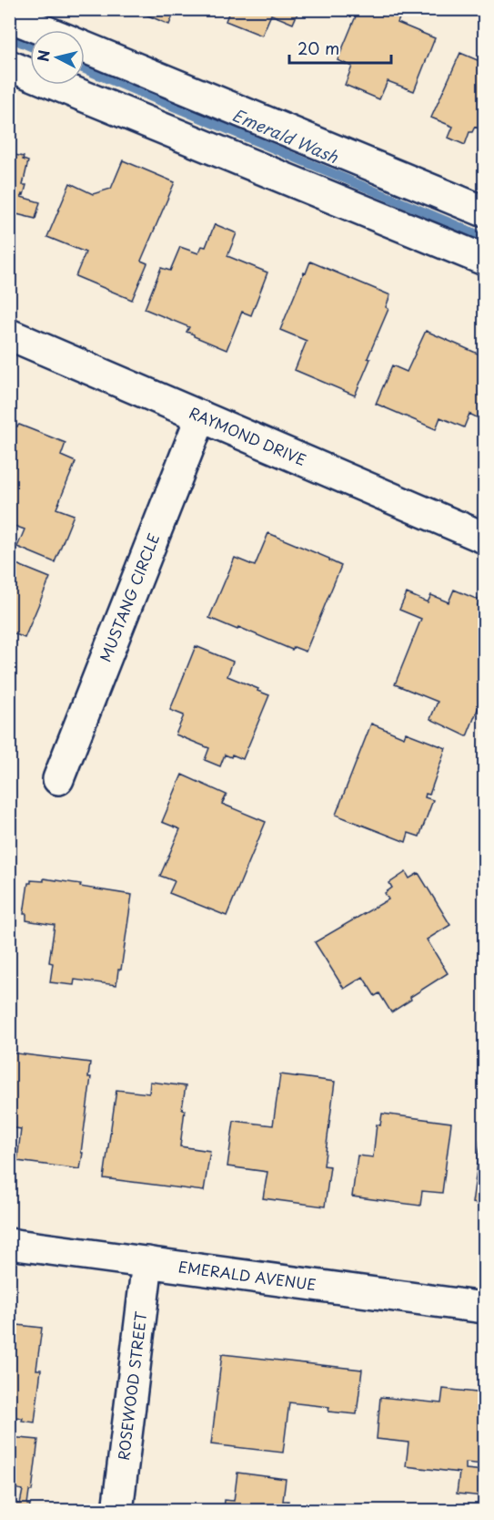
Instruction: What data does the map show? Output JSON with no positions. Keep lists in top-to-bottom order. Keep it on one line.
{"streets":{"street":["RAYMOND DRIVE","MUSTANG CIRCLE","EMERALD AVENUE","ROSEWOOD STREET"]},"crossings":[["RAYMOND DRIVE","MUSTANG CIRCLE"],["EMERALD AVENUE","ROSEWOOD STREET"]],"water":["Emerald Wash"],"scale_bar":"20 m","north":"left"}
